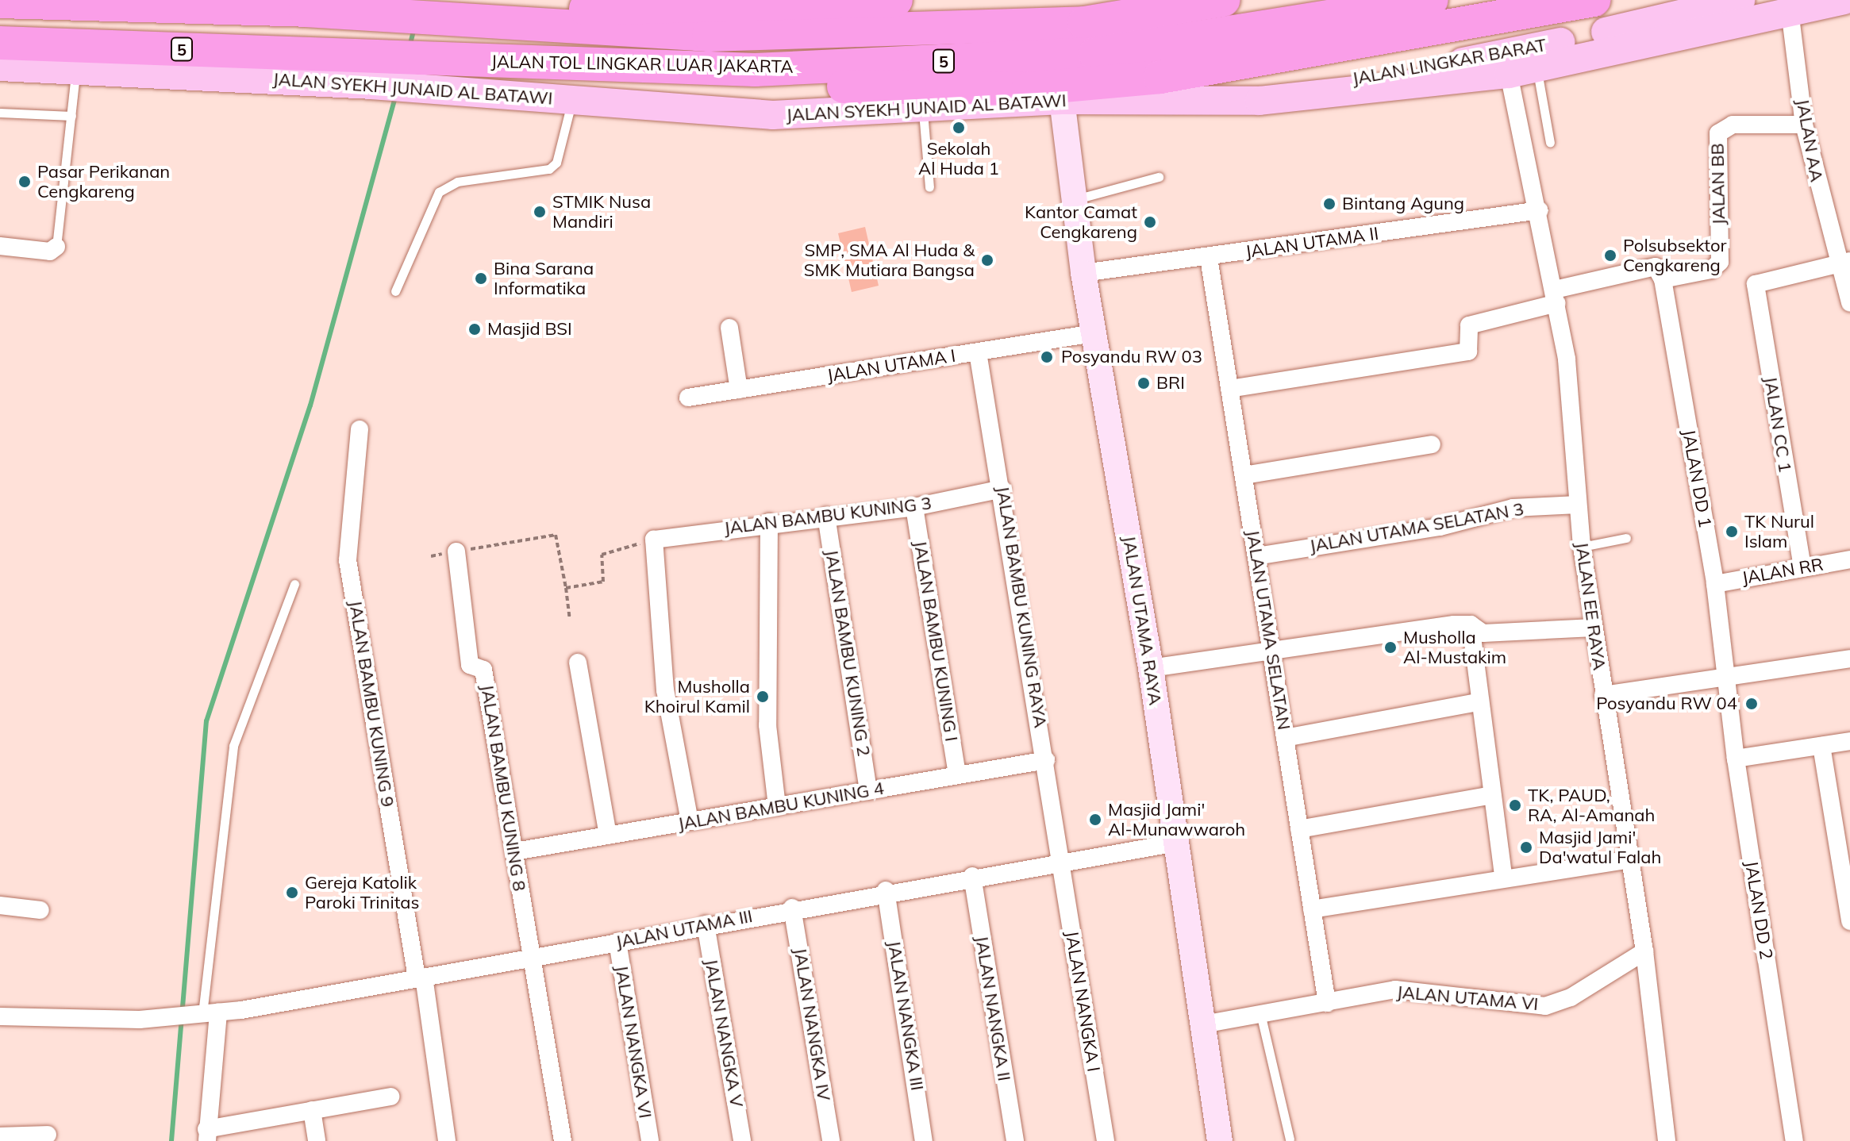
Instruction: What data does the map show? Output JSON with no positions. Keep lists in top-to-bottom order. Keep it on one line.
{"streets":{"highway":["5","JALAN TOL LINGKAR LUAR JAKARTA"],"main road":["JALAN LINGKAR BARAT","JALAN SYEKH JUNAID AL BATAWI","JALAN UTAMA RAYA"],"street":["JALAN AA","JALAN BB","JALAN UTAMA II","JALAN UTAMA I","JALAN CC 1","JALAN DD 1","JALAN BAMBU KUNING 3","JALAN UTAMA SELATAN 3","JALAN RR","JALAN EE RAYA","JALAN BAMBU KUNING RAYA","JALAN UTAMA SELATAN","JALAN BAMBU KUNING I","JALAN BAMBU KUNING 2","JALAN BAMBU KUNING 9","JALAN BAMBU KUNING 8","JALAN BAMBU KUNING 4","JALAN DD 2","JALAN UTAMA III","JALAN UTAMA VI","JALAN NANGKA I","JALAN NANGKA II","JALAN NANGKA III","JALAN NANGKA IV","JALAN NANGKA V","JALAN NANGKA VI"]},"crossings":[["JALAN LINGKAR BARAT","JALAN SYEKH JUNAID AL BATAWI"],["JALAN TOL LINGKAR LUAR JAKARTA","JALAN SYEKH JUNAID AL BATAWI"],["JALAN SYEKH JUNAID AL BATAWI","JALAN AA"],["JALAN SYEKH JUNAID AL BATAWI","JALAN EE RAYA"],["JALAN SYEKH JUNAID AL BATAWI","JALAN UTAMA RAYA"],["JALAN AA","JALAN BB"],["JALAN AA","JALAN CC 1"],["JALAN BB","JALAN DD 1"],["JALAN UTAMA II","JALAN EE RAYA"],["JALAN UTAMA II","JALAN UTAMA RAYA"],["JALAN UTAMA II","JALAN UTAMA SELATAN"],["JALAN UTAMA I","JALAN BAMBU KUNING RAYA"],["JALAN UTAMA I","JALAN UTAMA RAYA"],["JALAN CC 1","JALAN RR"],["JALAN DD 1","JALAN RR"],["JALAN DD 1","JALAN DD 2"],["JALAN BAMBU KUNING 3","JALAN BAMBU KUNING RAYA"],["JALAN BAMBU KUNING 3","JALAN BAMBU KUNING I"],["JALAN BAMBU KUNING 3","JALAN BAMBU KUNING 2"],["JALAN UTAMA SELATAN 3","JALAN EE RAYA"],["JALAN UTAMA SELATAN 3","JALAN UTAMA SELATAN"],["JALAN EE RAYA","JALAN UTAMA VI"],["JALAN BAMBU KUNING RAYA","JALAN BAMBU KUNING 4"],["JALAN BAMBU KUNING RAYA","JALAN UTAMA III"],["JALAN BAMBU KUNING RAYA","JALAN NANGKA I"],["JALAN UTAMA RAYA","JALAN UTAMA III"],["JALAN UTAMA RAYA","JALAN UTAMA VI"],["JALAN UTAMA SELATAN","JALAN UTAMA VI"],["JALAN BAMBU KUNING I","JALAN BAMBU KUNING 4"],["JALAN BAMBU KUNING 2","JALAN BAMBU KUNING 4"],["JALAN BAMBU KUNING 9","JALAN UTAMA III"],["JALAN BAMBU KUNING 8","JALAN BAMBU KUNING 4"],["JALAN BAMBU KUNING 8","JALAN UTAMA III"],["JALAN UTAMA III","JALAN NANGKA I"],["JALAN UTAMA III","JALAN NANGKA II"],["JALAN UTAMA III","JALAN NANGKA III"],["JALAN UTAMA III","JALAN NANGKA IV"],["JALAN UTAMA III","JALAN NANGKA V"],["JALAN UTAMA III","JALAN NANGKA VI"]],"places":["Sekolah Al Huda 1","Pasar Perikanan Cengkareng","Bintang Agung","STMIK Nusa Mandiri","Kantor Camat Cengkareng","Polsubsektor Cengkareng","SMP, SMA Al Huda & SMK Mutiara Bangsa","Bina Sarana Informatika","Masjid BSI","Posyandu RW 03","BRI","TK Nurul Islam","Musholla Al-Mustakim","Musholla Khoirul Kamil","Posyandu RW 04","TK, PAUD, RA, Al-Amanah","Masjid Jami' Al-Munawwaroh","Masjid Jami' Da'watul Falah","Gereja Katolik Paroki Trinitas"]}
